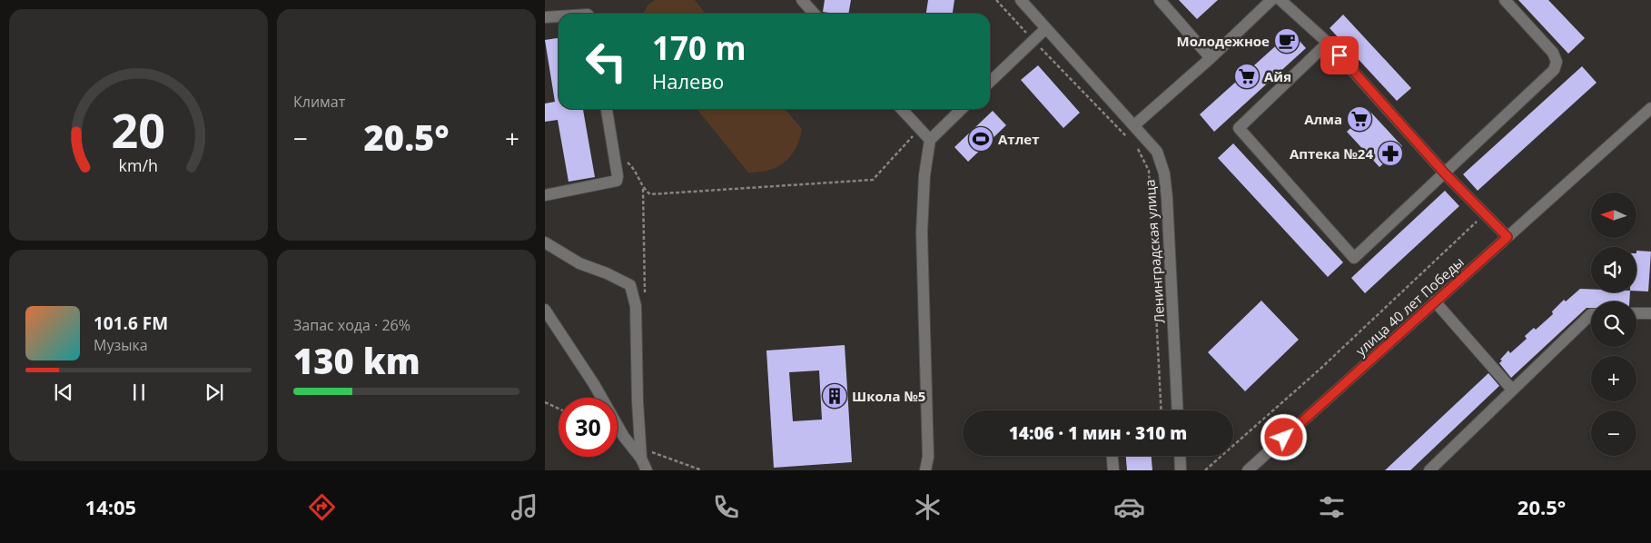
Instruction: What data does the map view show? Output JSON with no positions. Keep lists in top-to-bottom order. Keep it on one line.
{"streets":{"street":["Ленинградская улица","улица 40 лет Победы"]},"places":{"cafe":["Молодежное"],"supermarket":["Айя","Алма"],"sports":["Атлет"],"pharmacy":["Аптека №24"],"building":["Школа №5"]},"north":"left","page":{"tile":["Климат",["Запас хода · 26%","130 km"]],"turn":["170 m","Налево"],"heat":["−","20.5°","+"],"map_buttons":["+","−"],"song":["101.6 FM","Музыка"],"limit":"30","trip":"14:06 · 1 мин · 310 m","tabs":["14:05","20.5°"],"gauge":["20","km/h"]}}
